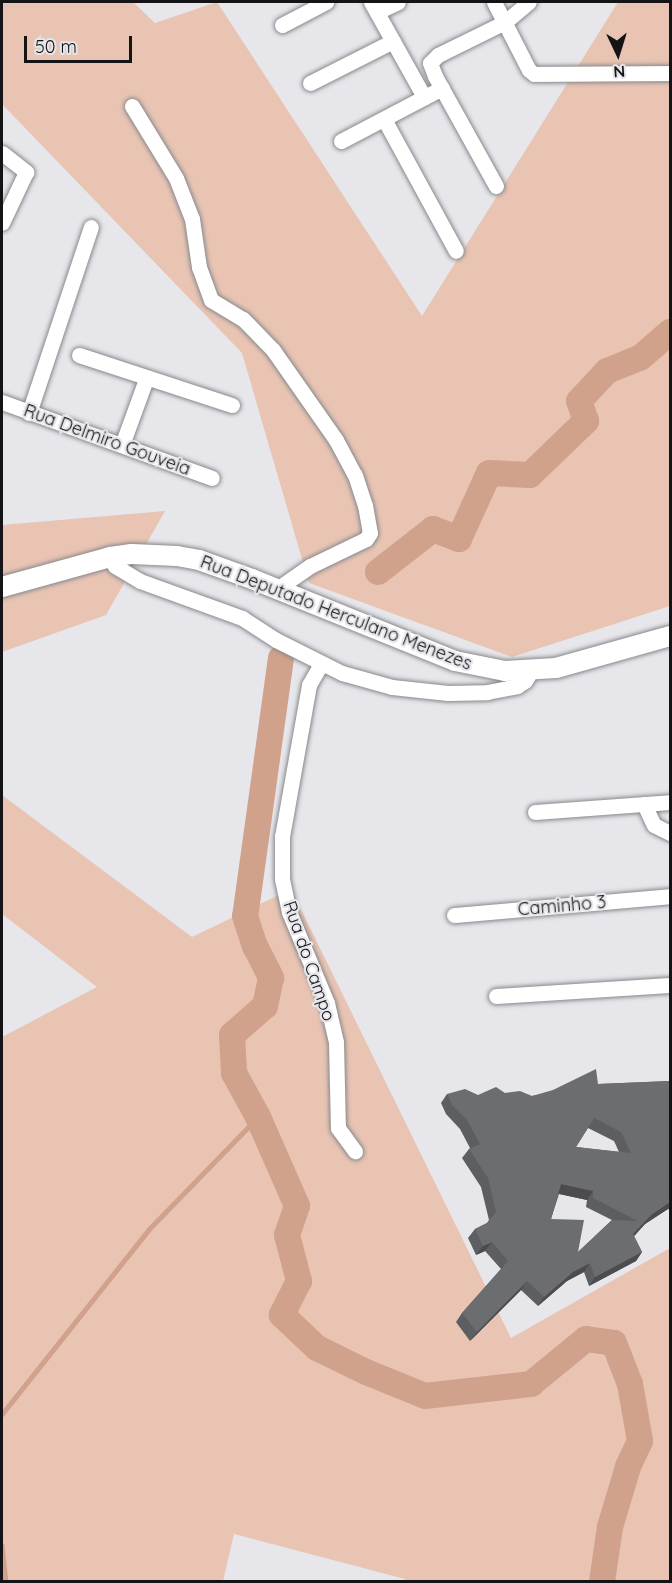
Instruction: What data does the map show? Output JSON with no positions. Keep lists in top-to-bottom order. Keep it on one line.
{"streets":{"main road":["Rua Deputado Herculano Menezes"],"street":["Rua Delmiro Gouveia","Caminho 3","Rua do Campo"]},"scale_bar":"50 m","north":"bottom"}
